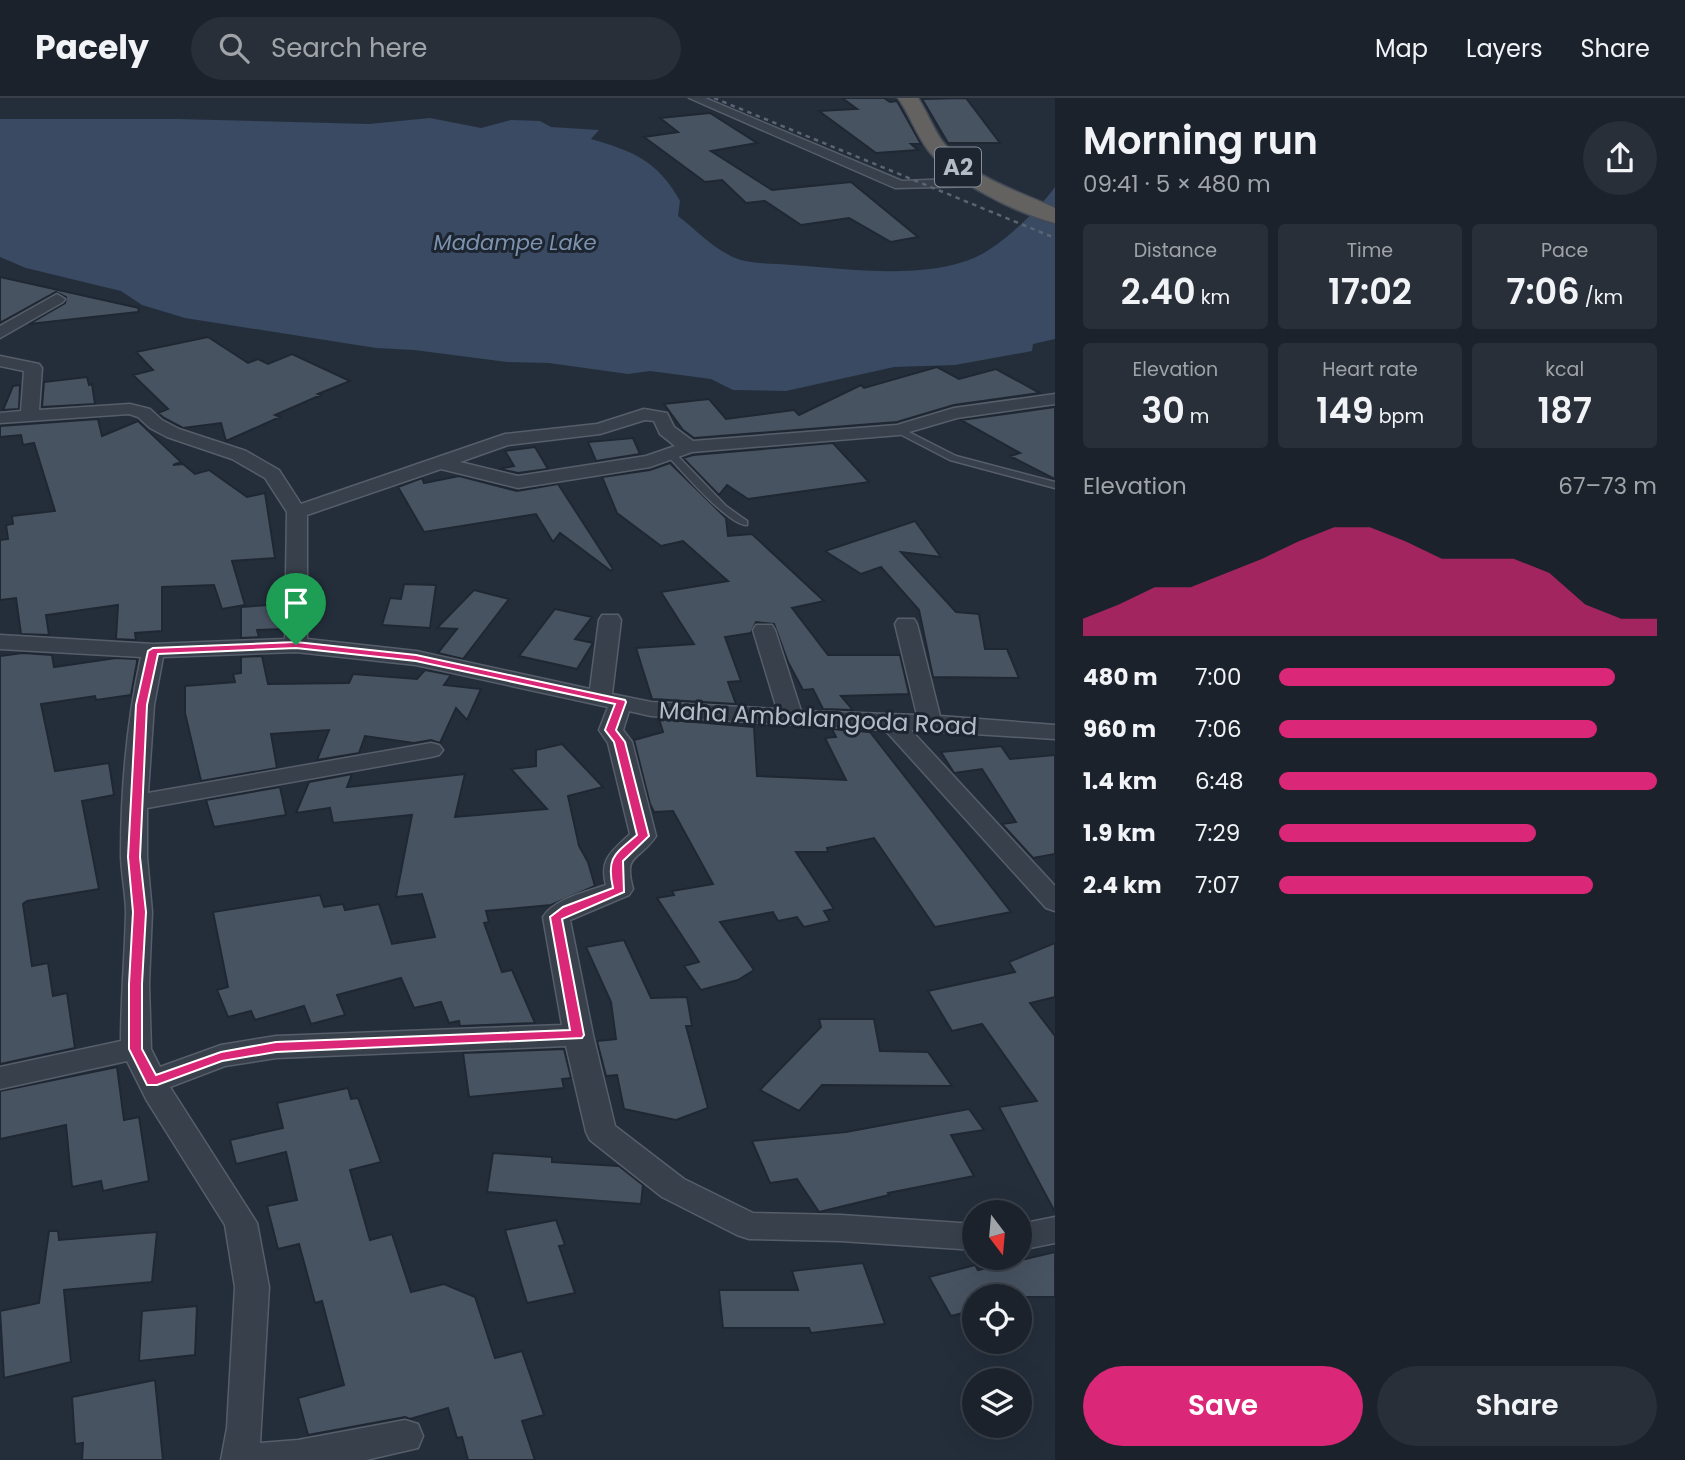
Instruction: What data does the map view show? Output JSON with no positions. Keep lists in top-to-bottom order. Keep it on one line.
{"streets":{"highway":["A2"],"street":["Maha Ambalangoda Road"]},"water":["Madampe Lake"],"north":"bottom","page":{"header":"Pacely","search":"Search here","nav":["Map","Layers","Share"],"heading":["Morning run","09:41 · 5 × 480 m"],"stats":[["Distance","2.40 km"],["Time","17:02"],["Pace","7:06 /km"],["Elevation","30 m"],["Heart rate","149 bpm"],["kcal","187"]],"chart":["Elevation","67–73 m"],"list":[{"name":"480 m","note":"7:00"},{"name":"960 m","note":"7:06"},{"name":"1.4 km","note":"6:48"},{"name":"1.9 km","note":"7:29"},{"name":"2.4 km","note":"7:07"}],"buttons":["Save","Share"]}}
